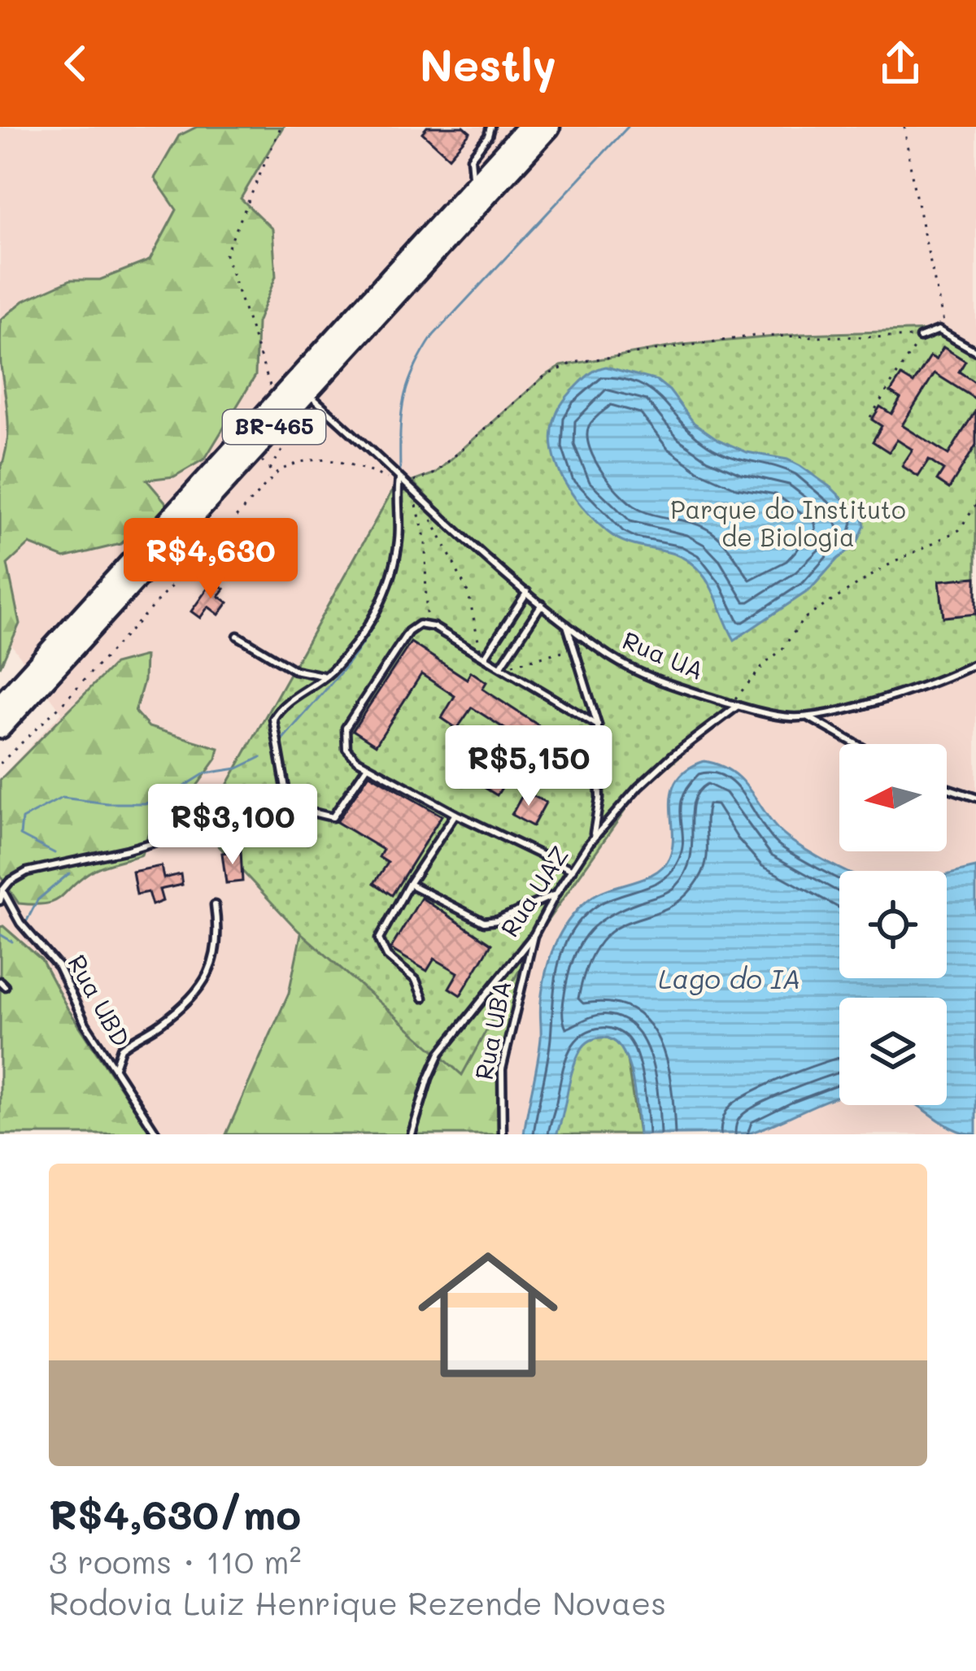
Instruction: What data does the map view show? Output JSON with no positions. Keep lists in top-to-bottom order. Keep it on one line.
{"streets":{"highway":["BR-465"],"lane":["Rua UA","Rua UAZ","Rua UBD","Rua UBA"]},"crossings":[["BR-465","Rua UA"],["Rua UA","Rua UAZ"],["Rua UAZ","Rua UBA"]],"water":["Lago do IA"],"parks":["Parque do Instituto de Biologia"],"north":"left","page":{"header":"Nestly","price":["R$4,630","R$5,150","R$3,100"],"list":[{"name":"R$4,630/mo","note":"3 rooms · 110 m² · Rodovia Luiz Henrique Rezende Novaes"}]}}
